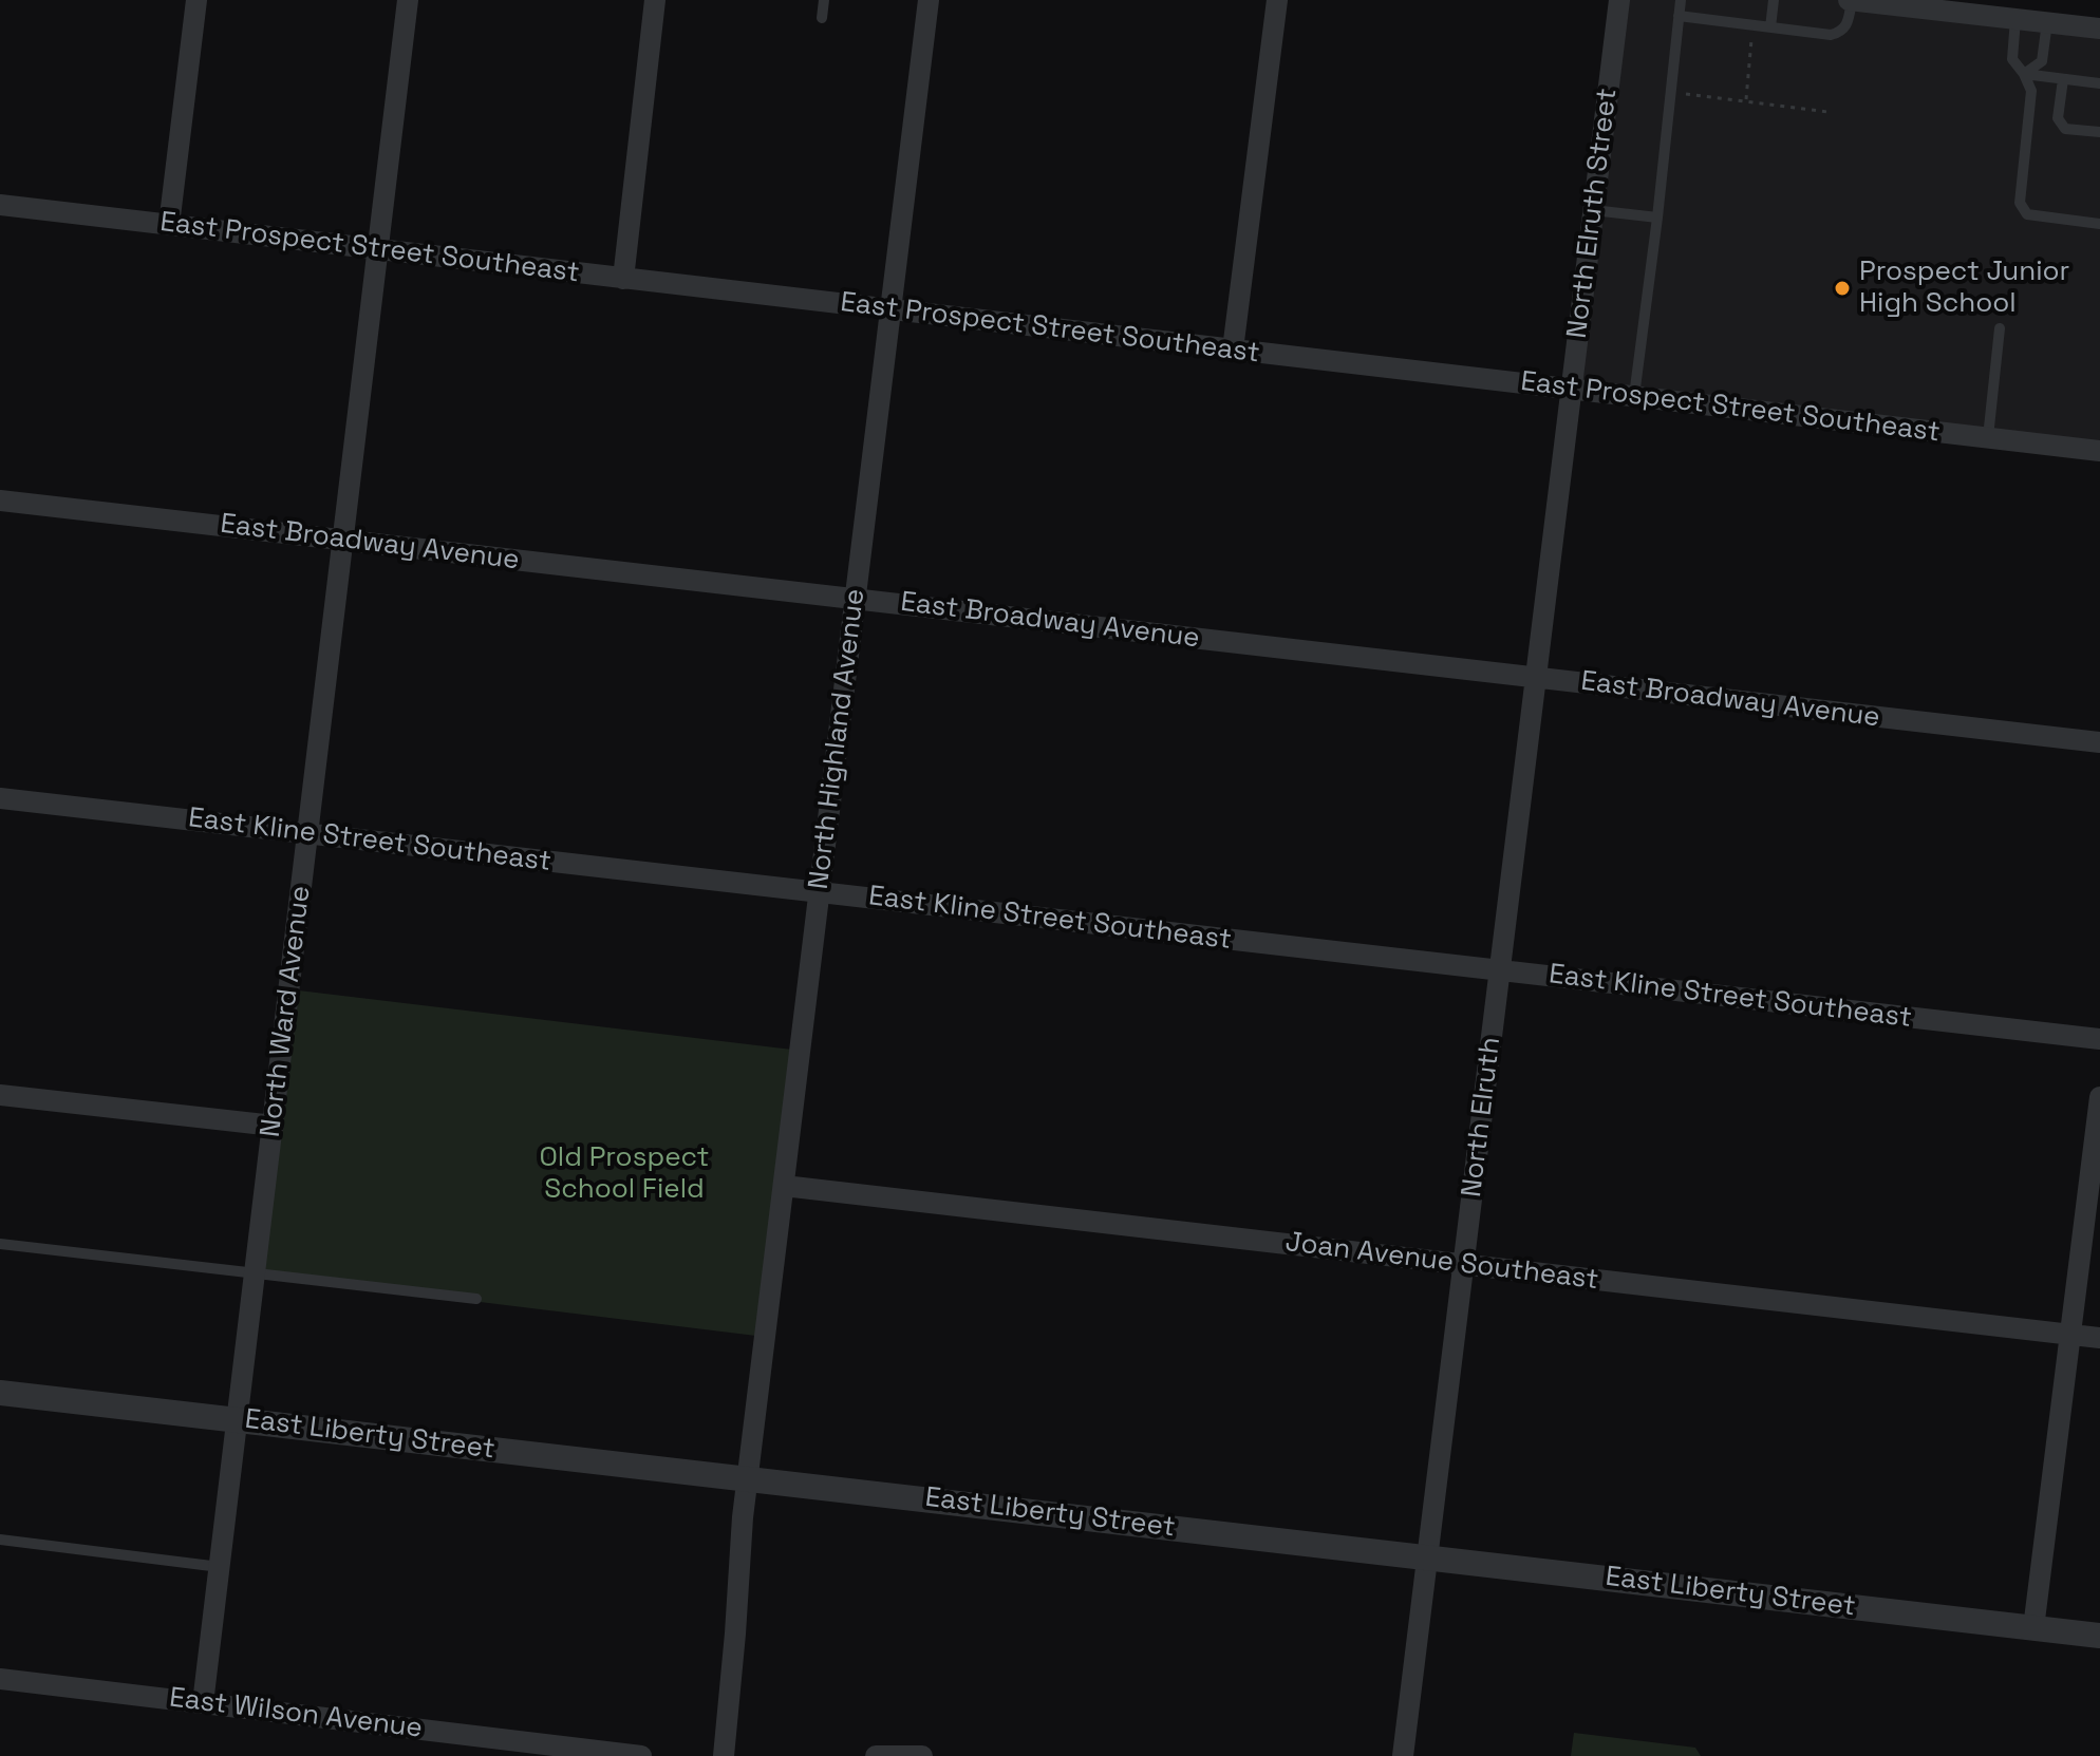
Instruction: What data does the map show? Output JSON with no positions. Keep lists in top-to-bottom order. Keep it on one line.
{"streets":{"street":["North Elruth Street","East Prospect Street Southeast","East Broadway Avenue","North Highland Avenue","East Kline Street Southeast","North Ward Avenue","North Elruth","Joan Avenue Southeast","East Liberty Street","East Wilson Avenue"]},"crossings":[["North Elruth Street","East Prospect Street Southeast"],["North Elruth Street","East Broadway Avenue"],["North Elruth Street","North Elruth"],["East Prospect Street Southeast","North Highland Avenue"],["East Prospect Street Southeast","North Ward Avenue"],["East Broadway Avenue","North Highland Avenue"],["East Broadway Avenue","North Ward Avenue"],["East Broadway Avenue","North Elruth"],["North Highland Avenue","East Kline Street Southeast"],["North Highland Avenue","Joan Avenue Southeast"],["North Highland Avenue","East Liberty Street"],["East Kline Street Southeast","North Ward Avenue"],["East Kline Street Southeast","North Elruth"],["North Ward Avenue","East Liberty Street"],["North Ward Avenue","East Wilson Avenue"],["North Elruth","Joan Avenue Southeast"],["North Elruth","East Liberty Street"]],"parks":["Old Prospect School Field"],"places":["Prospect Junior High School"]}
